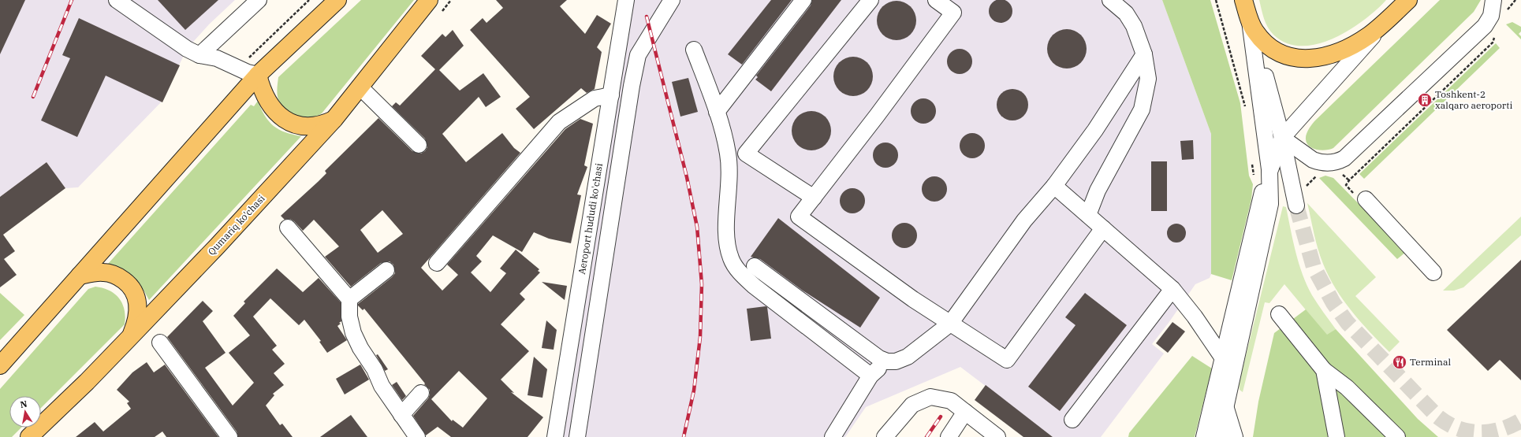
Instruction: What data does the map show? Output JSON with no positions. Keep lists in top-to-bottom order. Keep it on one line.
{"streets":{"main road":["Qumariq ko'chasi"],"street":["Aeroport hududi ko'chasi"]},"places":{"building":["Toshkent-2 xalqaro aeroporti"],"restaurant":["Terminal"]},"north":"top"}
